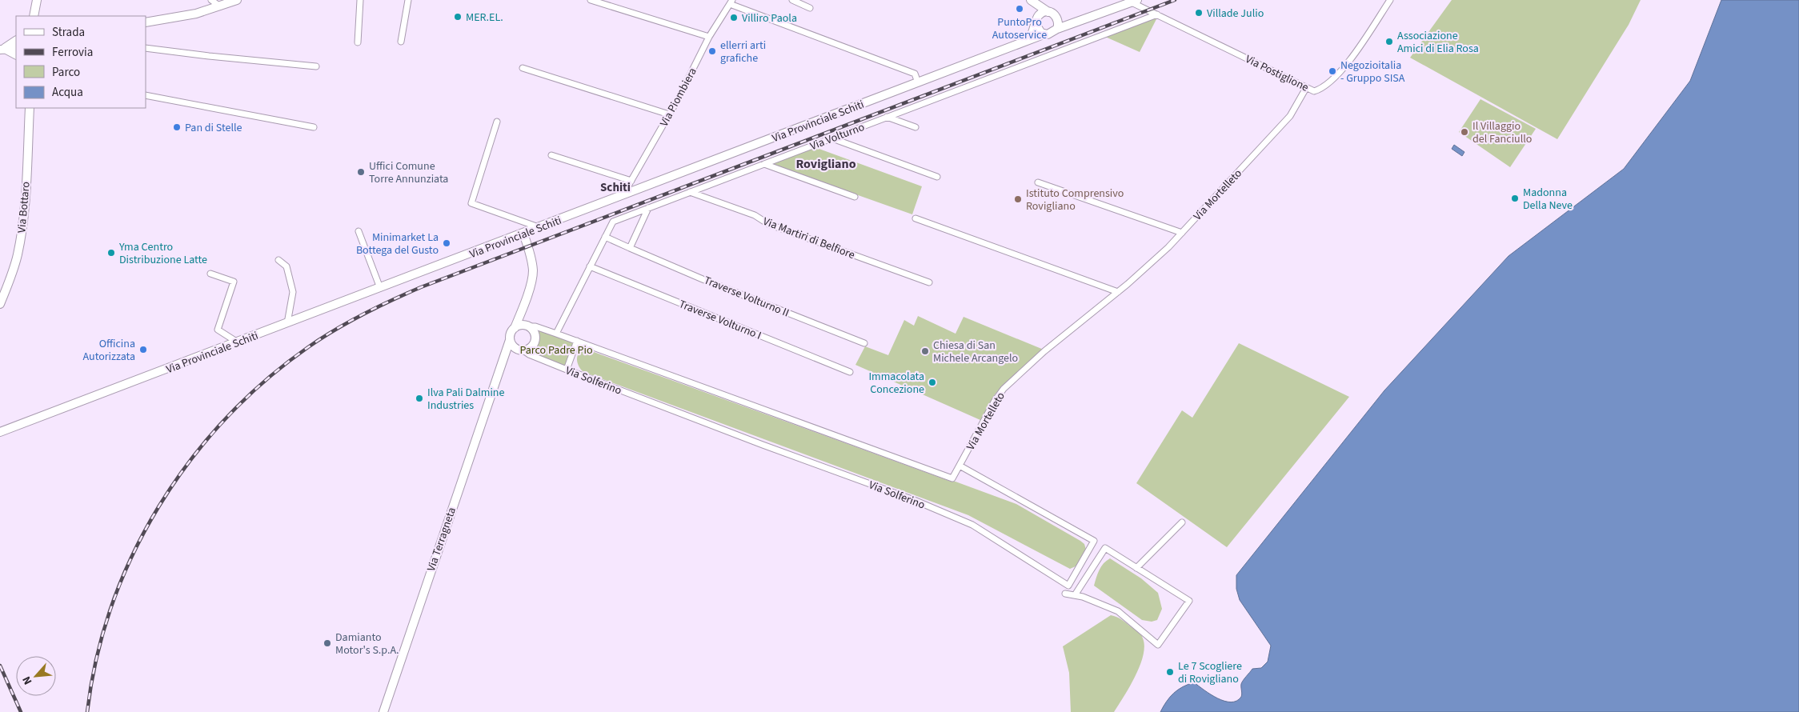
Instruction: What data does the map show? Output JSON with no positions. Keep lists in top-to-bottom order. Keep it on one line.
{"streets":{"street":["Via Postiglione","Via Piombiera","Via Provinciale Schiti","Via Volturno","Via Mortelleto","Via Bottaro","Via Martiri di Belfiore","Traverse Volturno II","Traverse Volturno I","Via Solferino","Via Terragneta"]},"crossings":[["Via Postiglione","Via Provinciale Schiti"],["Via Postiglione","Via Volturno"],["Via Postiglione","Via Mortelleto"],["Via Piombiera","Via Provinciale Schiti"],["Via Volturno","Via Martiri di Belfiore"],["Via Volturno","Traverse Volturno II"],["Via Volturno","Traverse Volturno I"],["Via Mortelleto","Via Solferino"],["Via Solferino","Via Terragneta"]],"districts":["Rovigliano","Schiti"],"parks":["Parco Padre Pio"],"places":["PuntoPro Autoservice","Villade Julio","MER.EL.","Villiro Paola","Associazione Amici di Elia Rosa","ellerri arti grafiche","Negozioitalia - Gruppo SISA","Pan di Stelle","Il Villaggio del Fanciullo","Uffici Comune Torre Annunziata","Madonna Della Neve","Istituto Comprensivo Rovigliano","Minimarket La Bottega del Gusto","Yma Centro Distribuzione Latte","Officina Autorizzata","Chiesa di San Michele Arcangelo","Immacolata Concezione","Ilva Pali Dalmine Industries","Damianto Motor's S.p.A.","Le 7 Scogliere di Rovigliano"],"legend":["Strada","Ferrovia","Parco","Acqua"],"north":"bottom left"}
